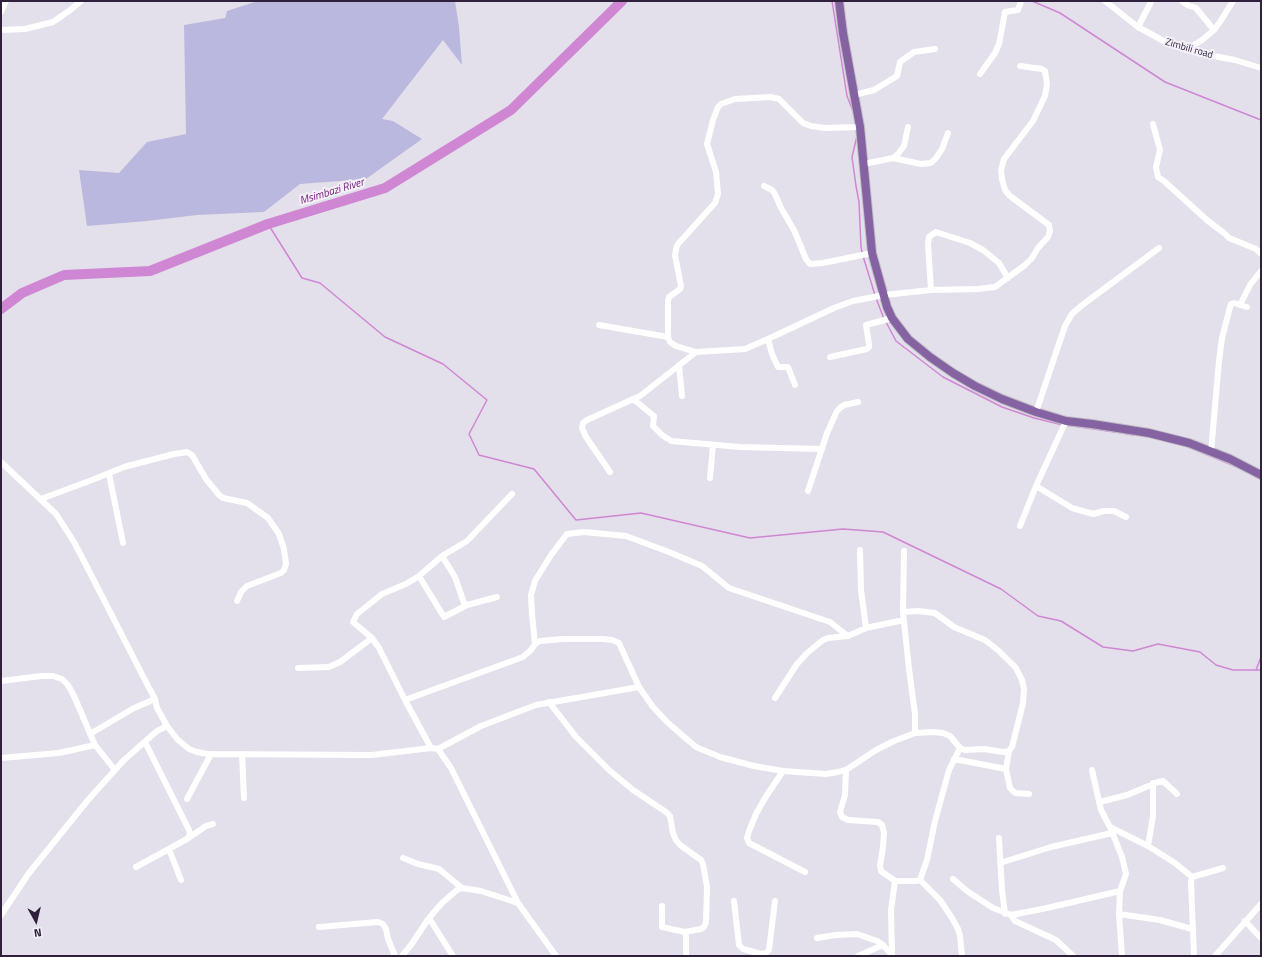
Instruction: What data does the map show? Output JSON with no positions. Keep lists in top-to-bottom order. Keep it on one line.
{"streets":{"street":["Zimbili road"]},"water":["Msimbazi River"],"north":"bottom"}
